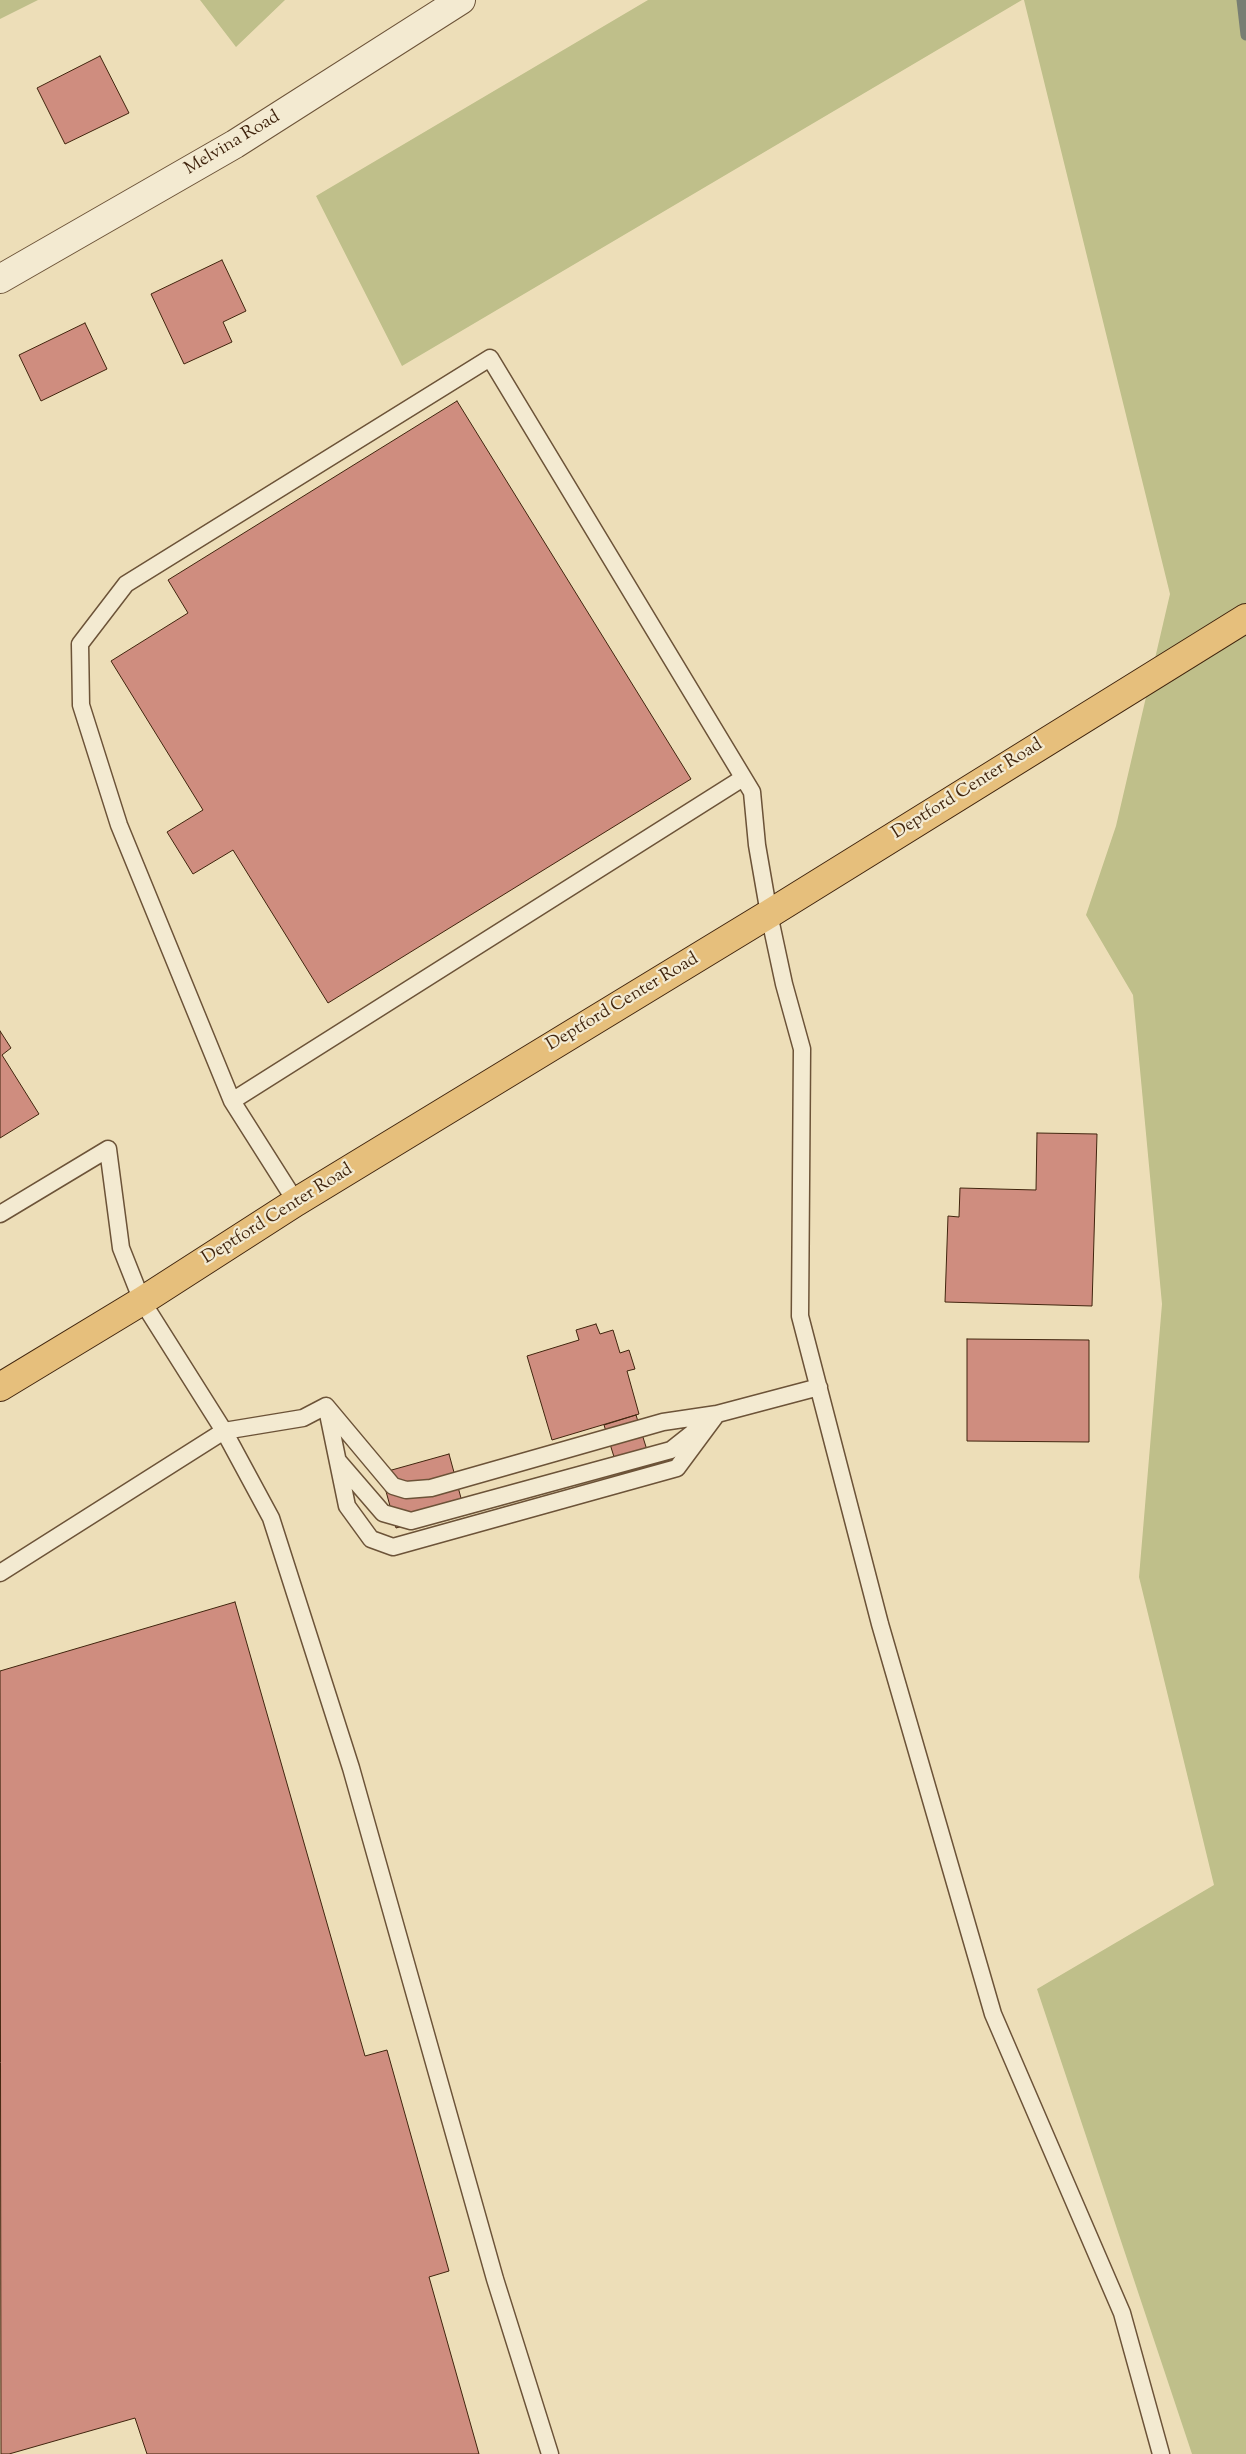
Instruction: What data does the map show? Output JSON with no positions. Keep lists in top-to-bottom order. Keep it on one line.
{"streets":{"main road":["Deptford Center Road"],"street":["Melvina Road"]}}
